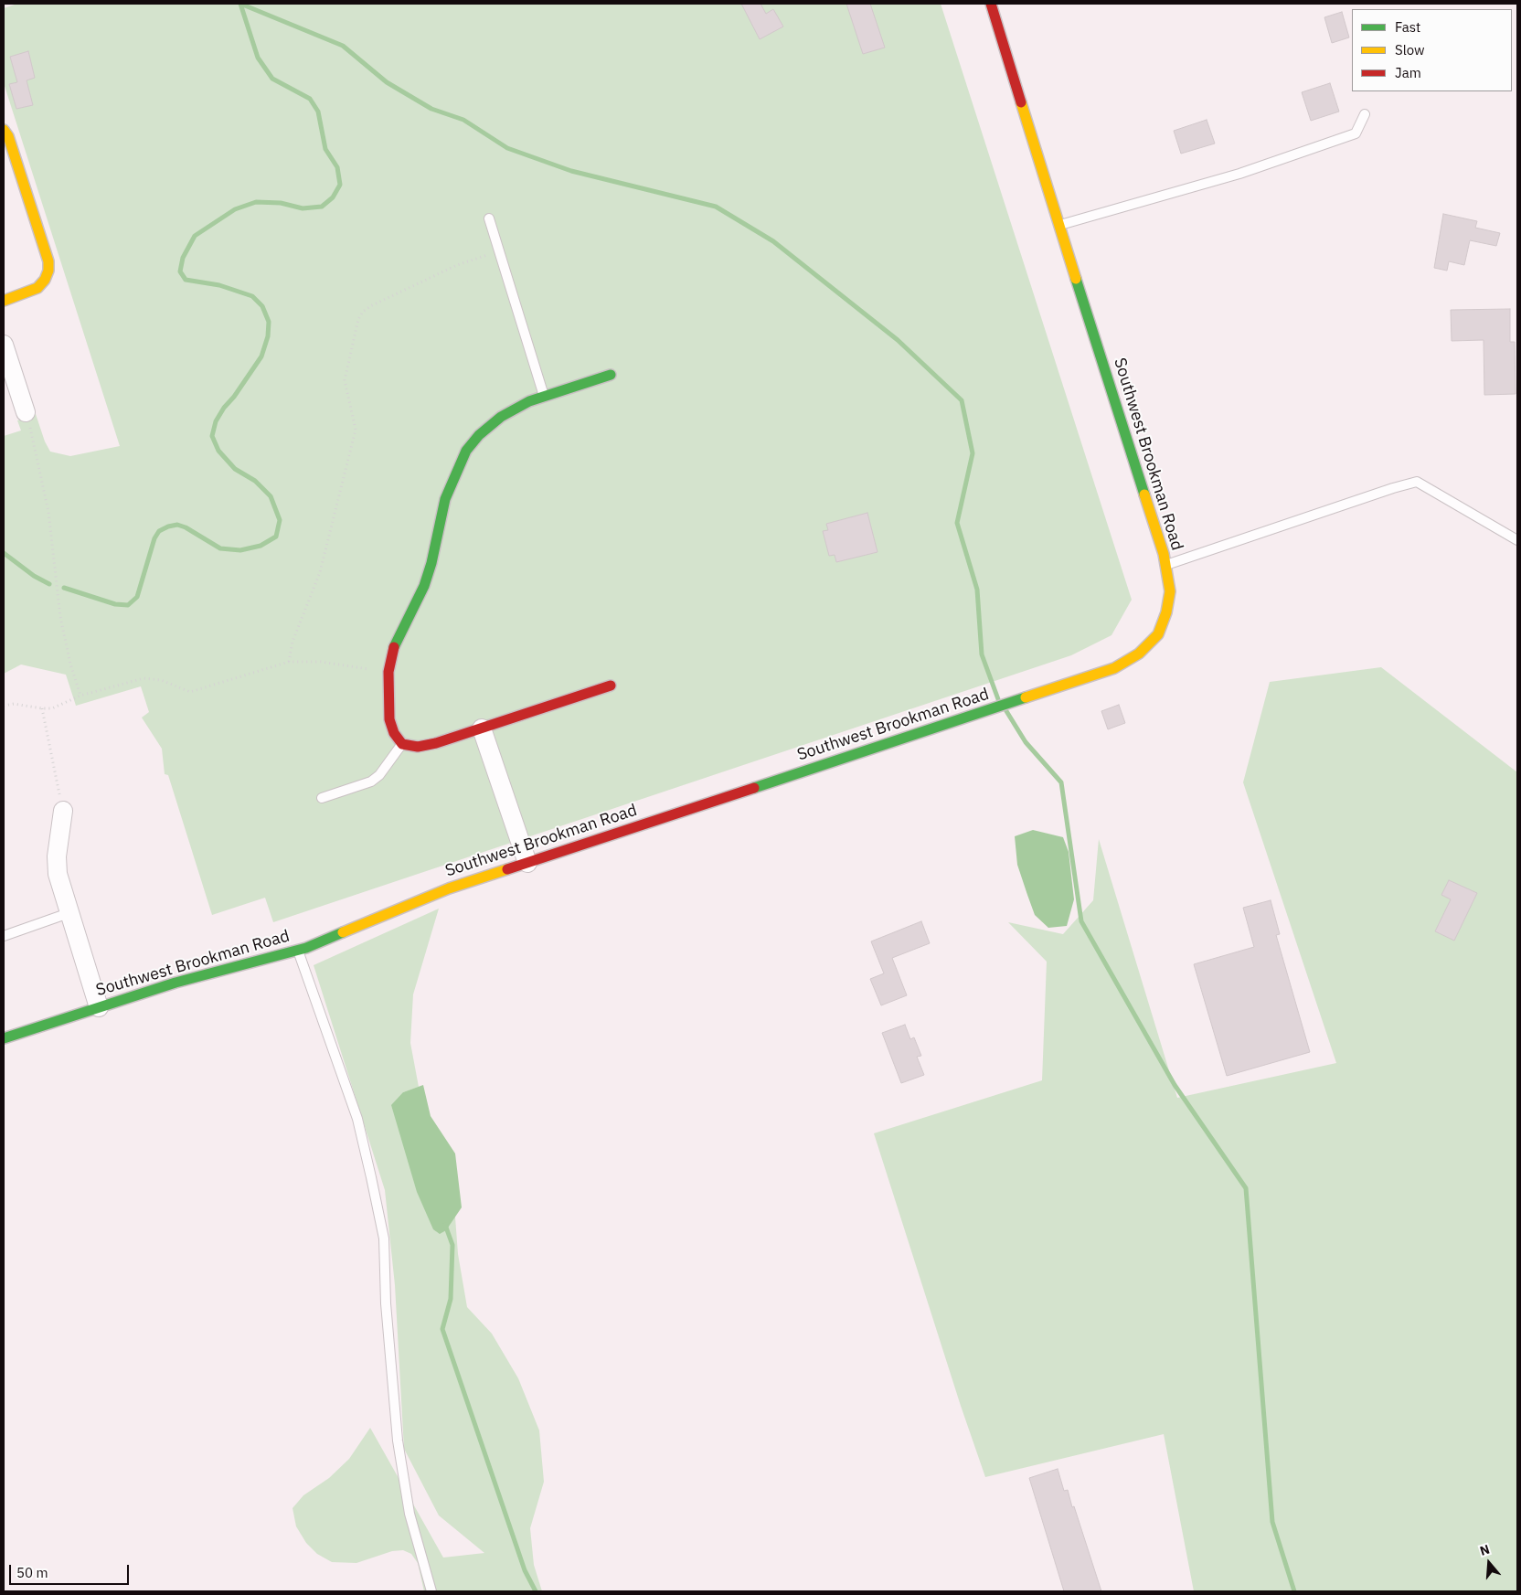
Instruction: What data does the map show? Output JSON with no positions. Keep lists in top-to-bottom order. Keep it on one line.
{"streets":{"street":["Southwest Brookman Road"]},"legend":["Fast","Slow","Jam"],"scale_bar":"50 m","north":"top"}
